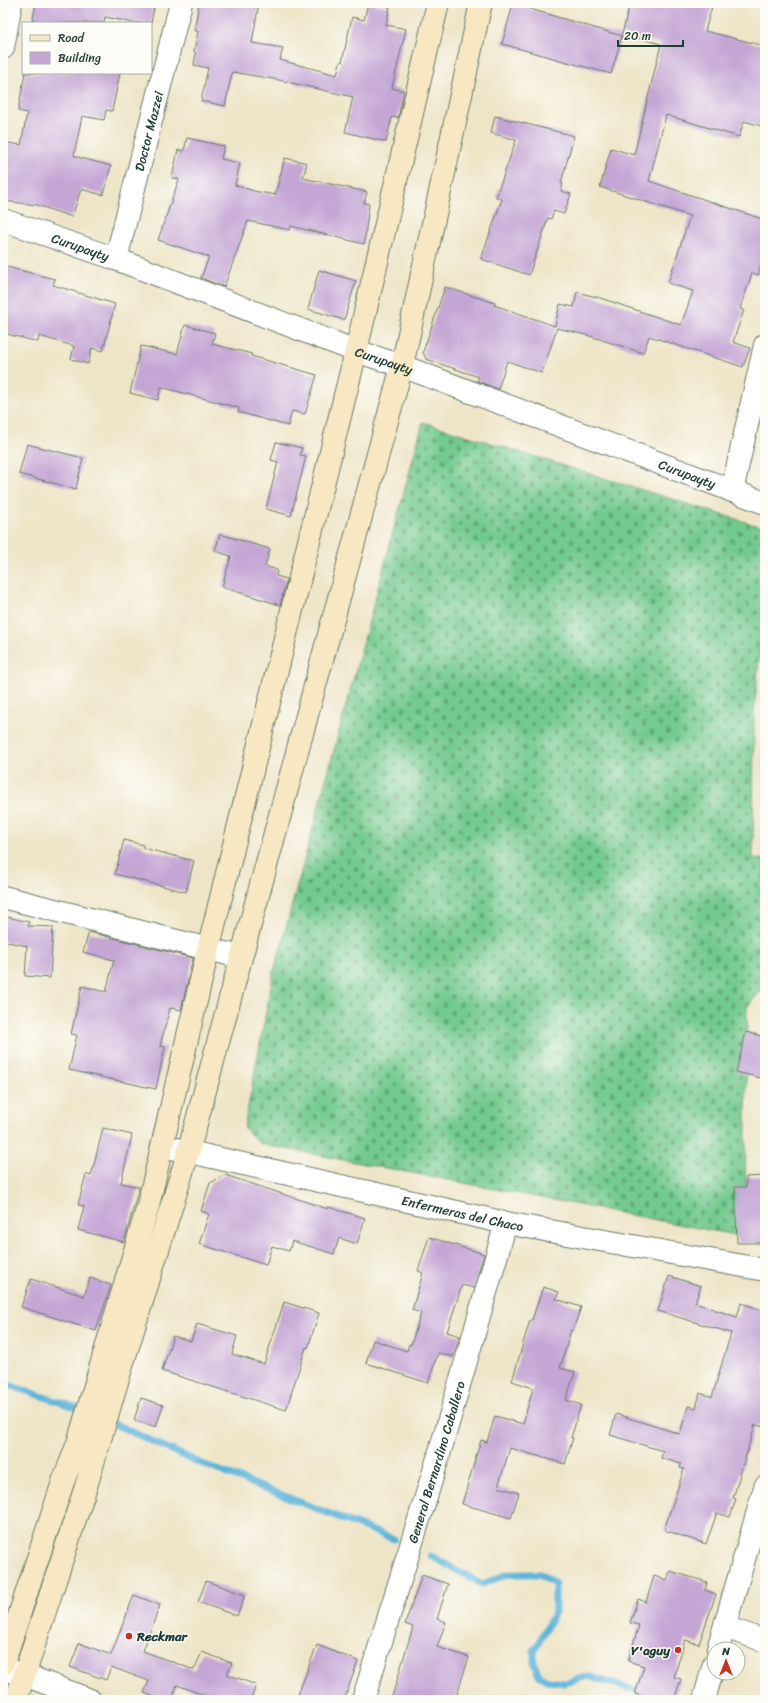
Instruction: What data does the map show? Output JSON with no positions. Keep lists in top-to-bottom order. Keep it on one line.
{"streets":{"street":["Doctor Mazzei","Curupayty","Enfermeras del Chaco","General Bernardino Caballero"]},"crossings":[["Doctor Mazzei","Curupayty"],["Enfermeras del Chaco","General Bernardino Caballero"]],"places":["Reckmar","Y'aguy"],"legend":["Road","Building"],"scale_bar":"20 m","north":"top"}
